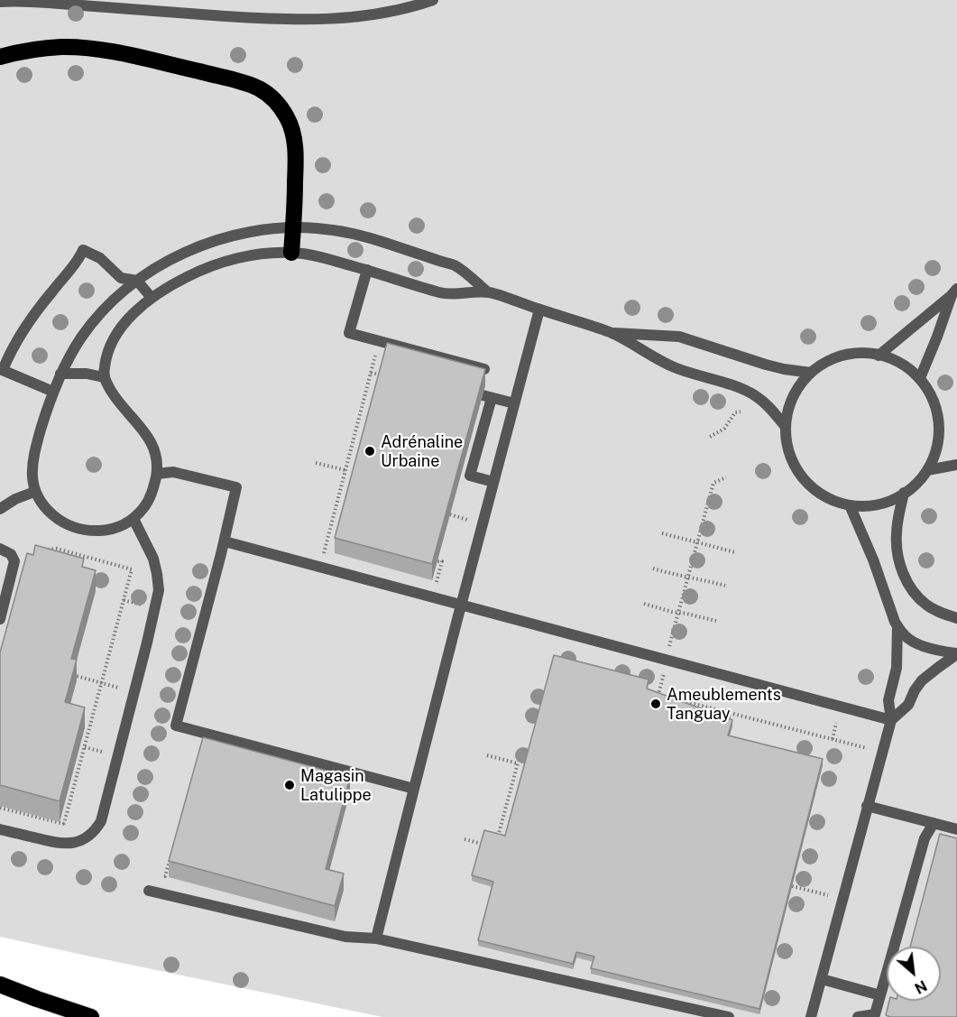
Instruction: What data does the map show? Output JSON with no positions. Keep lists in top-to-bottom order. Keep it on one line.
{"places":["Adrénaline Urbaine","Ameublements Tanguay","Magasin Latulippe"],"north":"bottom right"}
